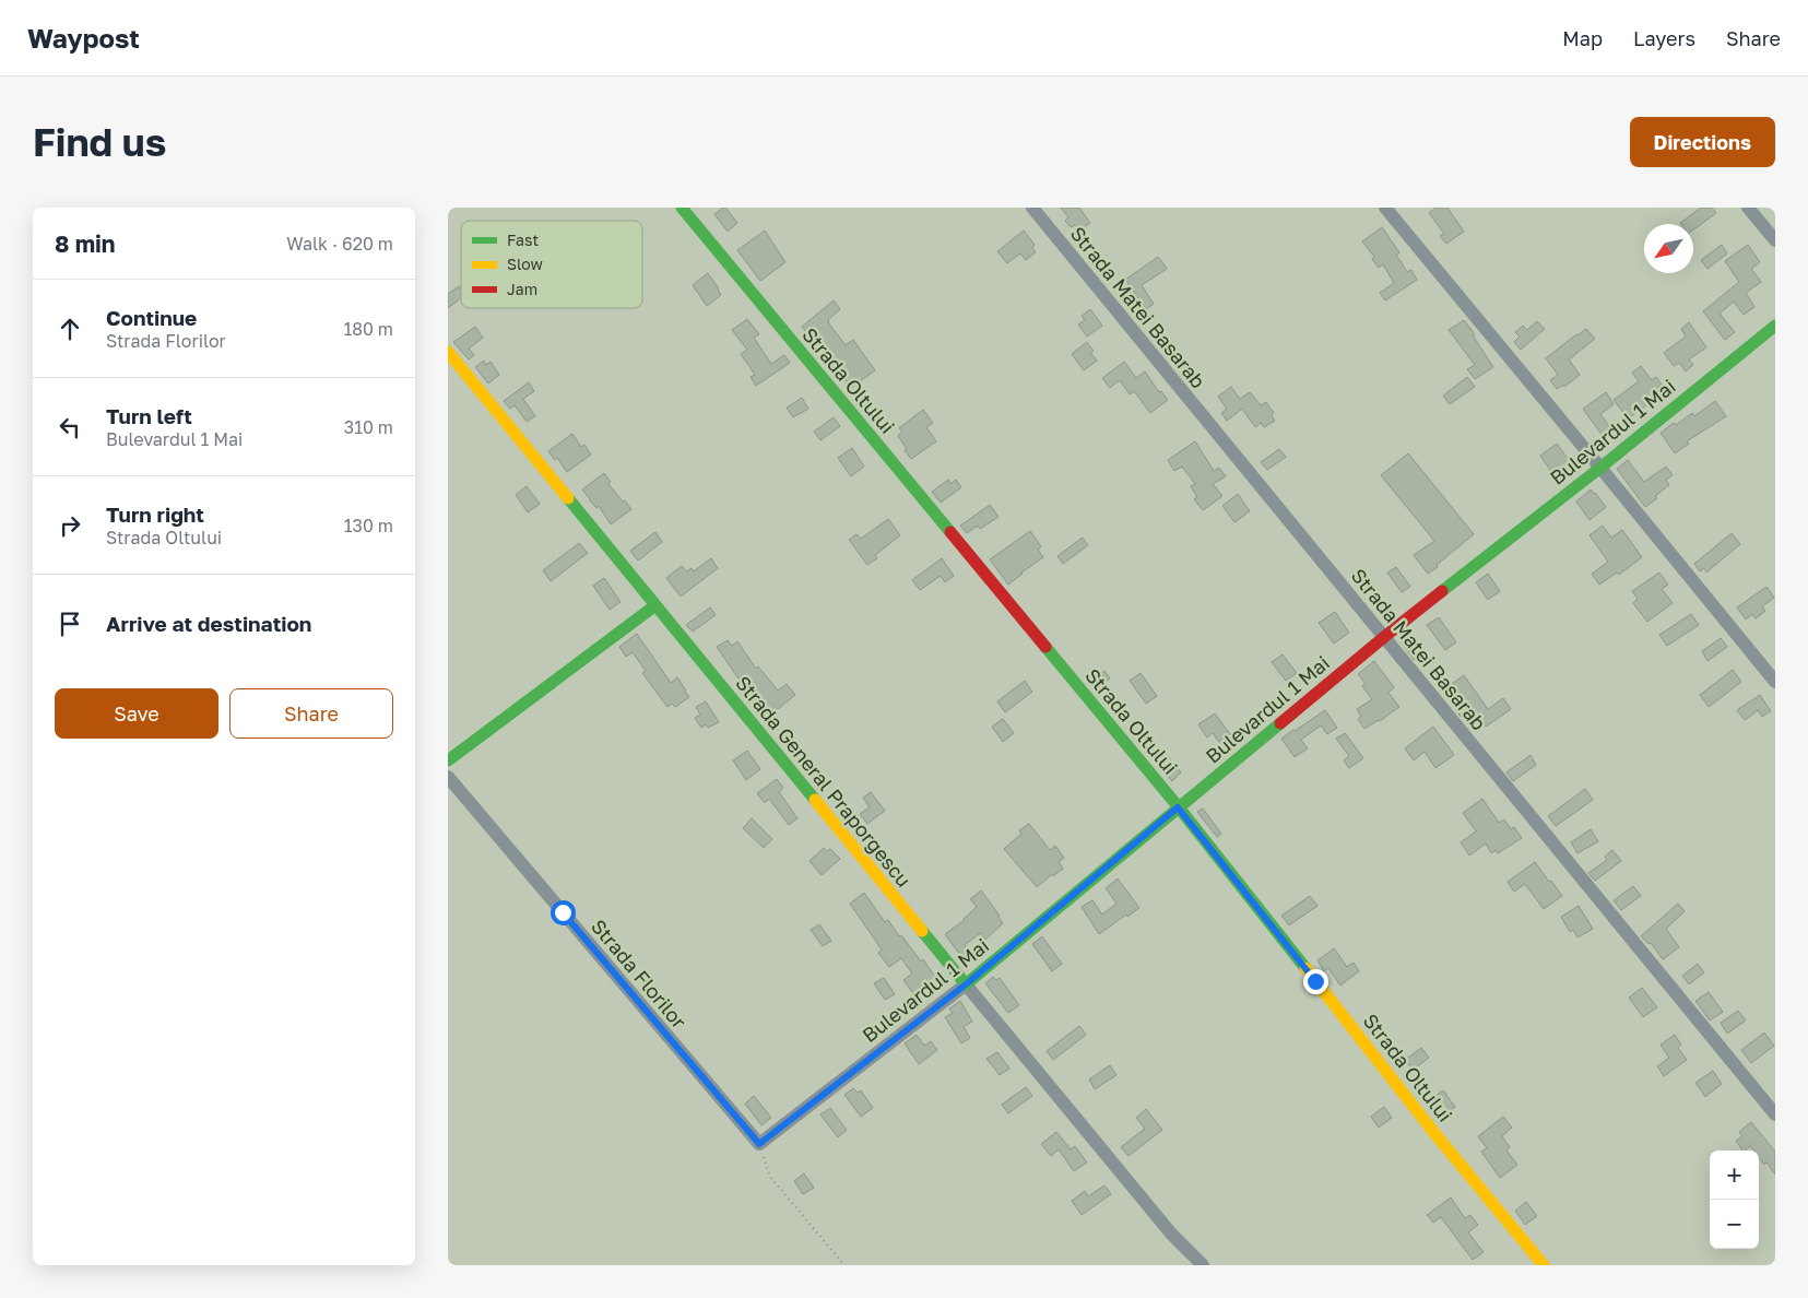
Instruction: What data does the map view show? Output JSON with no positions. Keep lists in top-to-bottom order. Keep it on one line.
{"streets":{"street":["Strada Matei Basarab","Strada Oltului","Bulevardul 1 Mai","Strada General Praporgescu","Strada Florilor"]},"crossings":[["Strada Matei Basarab","Bulevardul 1 Mai"],["Strada Oltului","Bulevardul 1 Mai"],["Bulevardul 1 Mai","Strada General Praporgescu"],["Bulevardul 1 Mai","Strada Florilor"]],"legend":["Fast","Slow","Jam"],"north":"bottom left","page":{"header":"Waypost","nav":["Map","Layers","Share"],"buttons":["Directions",["Save","Share"]],"title":"Find us","heading":["8 min","Walk · 620 m"],"list":[["Continue","Strada Florilor","180 m"],["Turn left","Bulevardul 1 Mai","310 m"],["Turn right","Strada Oltului","130 m"],"Arrive at destination"],"map_buttons":["+","−"]}}
